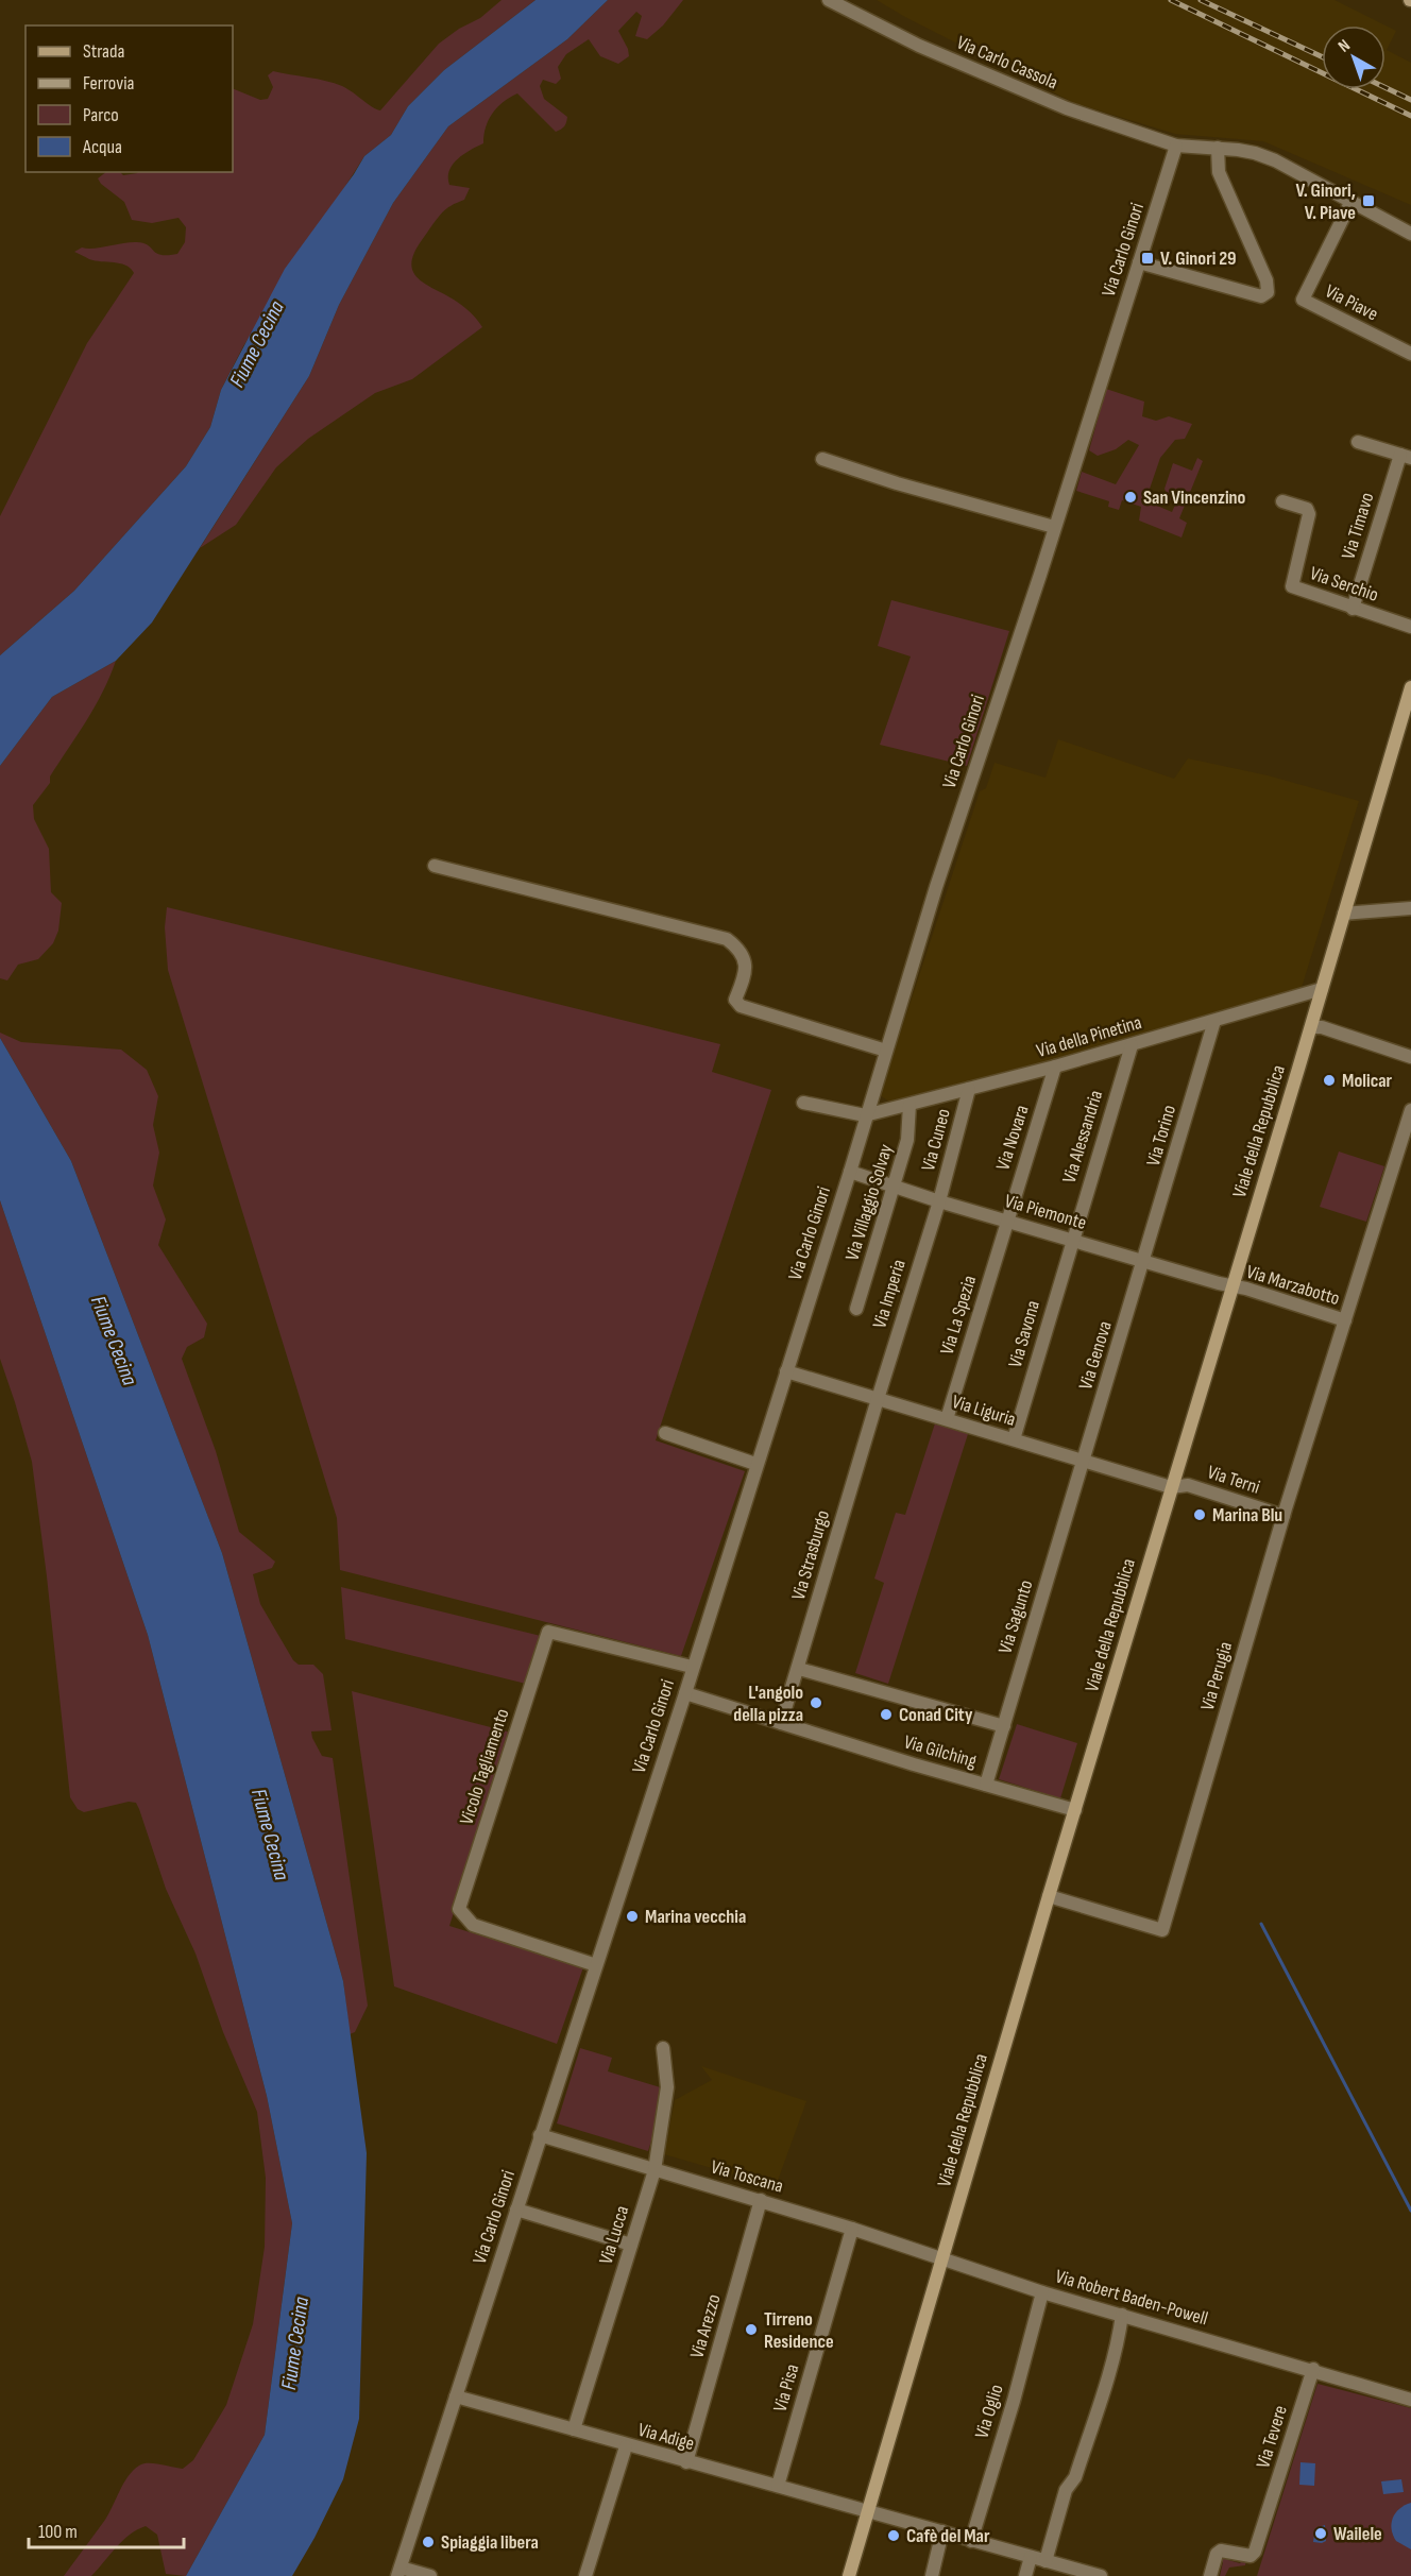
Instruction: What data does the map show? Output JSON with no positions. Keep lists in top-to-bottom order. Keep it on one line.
{"streets":{"street":["Via Carlo Cassola","Via Carlo Ginori","Via Piave","Via Timavo","Via Serchio","Via della Pinetina","Viale della Repubblica","Via Torino","Via Alessandria","Via Novara","Via Cuneo","Via Villaggio Solvay","Via Piemonte","Via Marzabotto","Via Imperia","Via La Spezia","Via Savona","Via Genova","Via Liguria","Via Terni","Via Strasburgo","Via Sagunto","Via Perugia","Via Gilching","Vicolo Tagliamento","Via Toscana","Via Lucca","Via Robert Baden-Powell","Via Arezzo","Via Pisa","Via Oglio","Via Adige","Via Tevere"]},"crossings":[["Via Carlo Cassola","Via Carlo Ginori"],["Via Carlo Ginori","Via della Pinetina"],["Via Carlo Ginori","Via Piemonte"],["Via Carlo Ginori","Via Liguria"],["Via Carlo Ginori","Via Gilching"],["Via Carlo Ginori","Vicolo Tagliamento"],["Via Carlo Ginori","Via Toscana"],["Via Carlo Ginori","Via Adige"],["Via Timavo","Via Serchio"],["Via della Pinetina","Viale della Repubblica"],["Via della Pinetina","Via Torino"],["Via della Pinetina","Via Alessandria"],["Via della Pinetina","Via Novara"],["Via della Pinetina","Via Cuneo"],["Via della Pinetina","Via Villaggio Solvay"],["Viale della Repubblica","Via Piemonte"],["Viale della Repubblica","Via Marzabotto"],["Viale della Repubblica","Via Liguria"],["Viale della Repubblica","Via Terni"],["Viale della Repubblica","Via Perugia"],["Viale della Repubblica","Via Gilching"],["Viale della Repubblica","Via Toscana"],["Viale della Repubblica","Via Robert Baden-Powell"],["Viale della Repubblica","Via Adige"],["Via Torino","Via Piemonte"],["Via Torino","Via Genova"],["Via Alessandria","Via Piemonte"],["Via Alessandria","Via Savona"],["Via Novara","Via Piemonte"],["Via Novara","Via La Spezia"],["Via Cuneo","Via Piemonte"],["Via Cuneo","Via Imperia"],["Via Villaggio Solvay","Via Piemonte"],["Via Piemonte","Via Marzabotto"],["Via Piemonte","Via Imperia"],["Via Piemonte","Via La Spezia"],["Via Piemonte","Via Savona"],["Via Piemonte","Via Genova"],["Via Marzabotto","Via Perugia"],["Via Imperia","Via Liguria"],["Via Imperia","Via Strasburgo"],["Via La Spezia","Via Liguria"],["Via Savona","Via Liguria"],["Via Genova","Via Liguria"],["Via Genova","Via Sagunto"],["Via Liguria","Via Terni"],["Via Liguria","Via Strasburgo"],["Via Liguria","Via Sagunto"],["Via Terni","Via Perugia"],["Via Strasburgo","Via Gilching"],["Via Sagunto","Via Gilching"],["Via Toscana","Via Lucca"],["Via Toscana","Via Robert Baden-Powell"],["Via Toscana","Via Arezzo"],["Via Toscana","Via Pisa"],["Via Lucca","Via Adige"],["Via Robert Baden-Powell","Via Oglio"],["Via Robert Baden-Powell","Via Tevere"],["Via Arezzo","Via Adige"],["Via Pisa","Via Adige"]],"water":["Fiume Cecina"],"places":{"transit":["V. Ginori, V. Piave","V. Ginori 29"],"other":["San Vincenzino","Molicar","Marina Blu","L'angolo della pizza","Conad City","Marina vecchia","Tirreno Residence","Wailele","Cafè del Mar","Spiaggia libera"]},"legend":["Strada","Ferrovia","Parco","Acqua"],"scale_bar":"100 m","north":"top left"}
